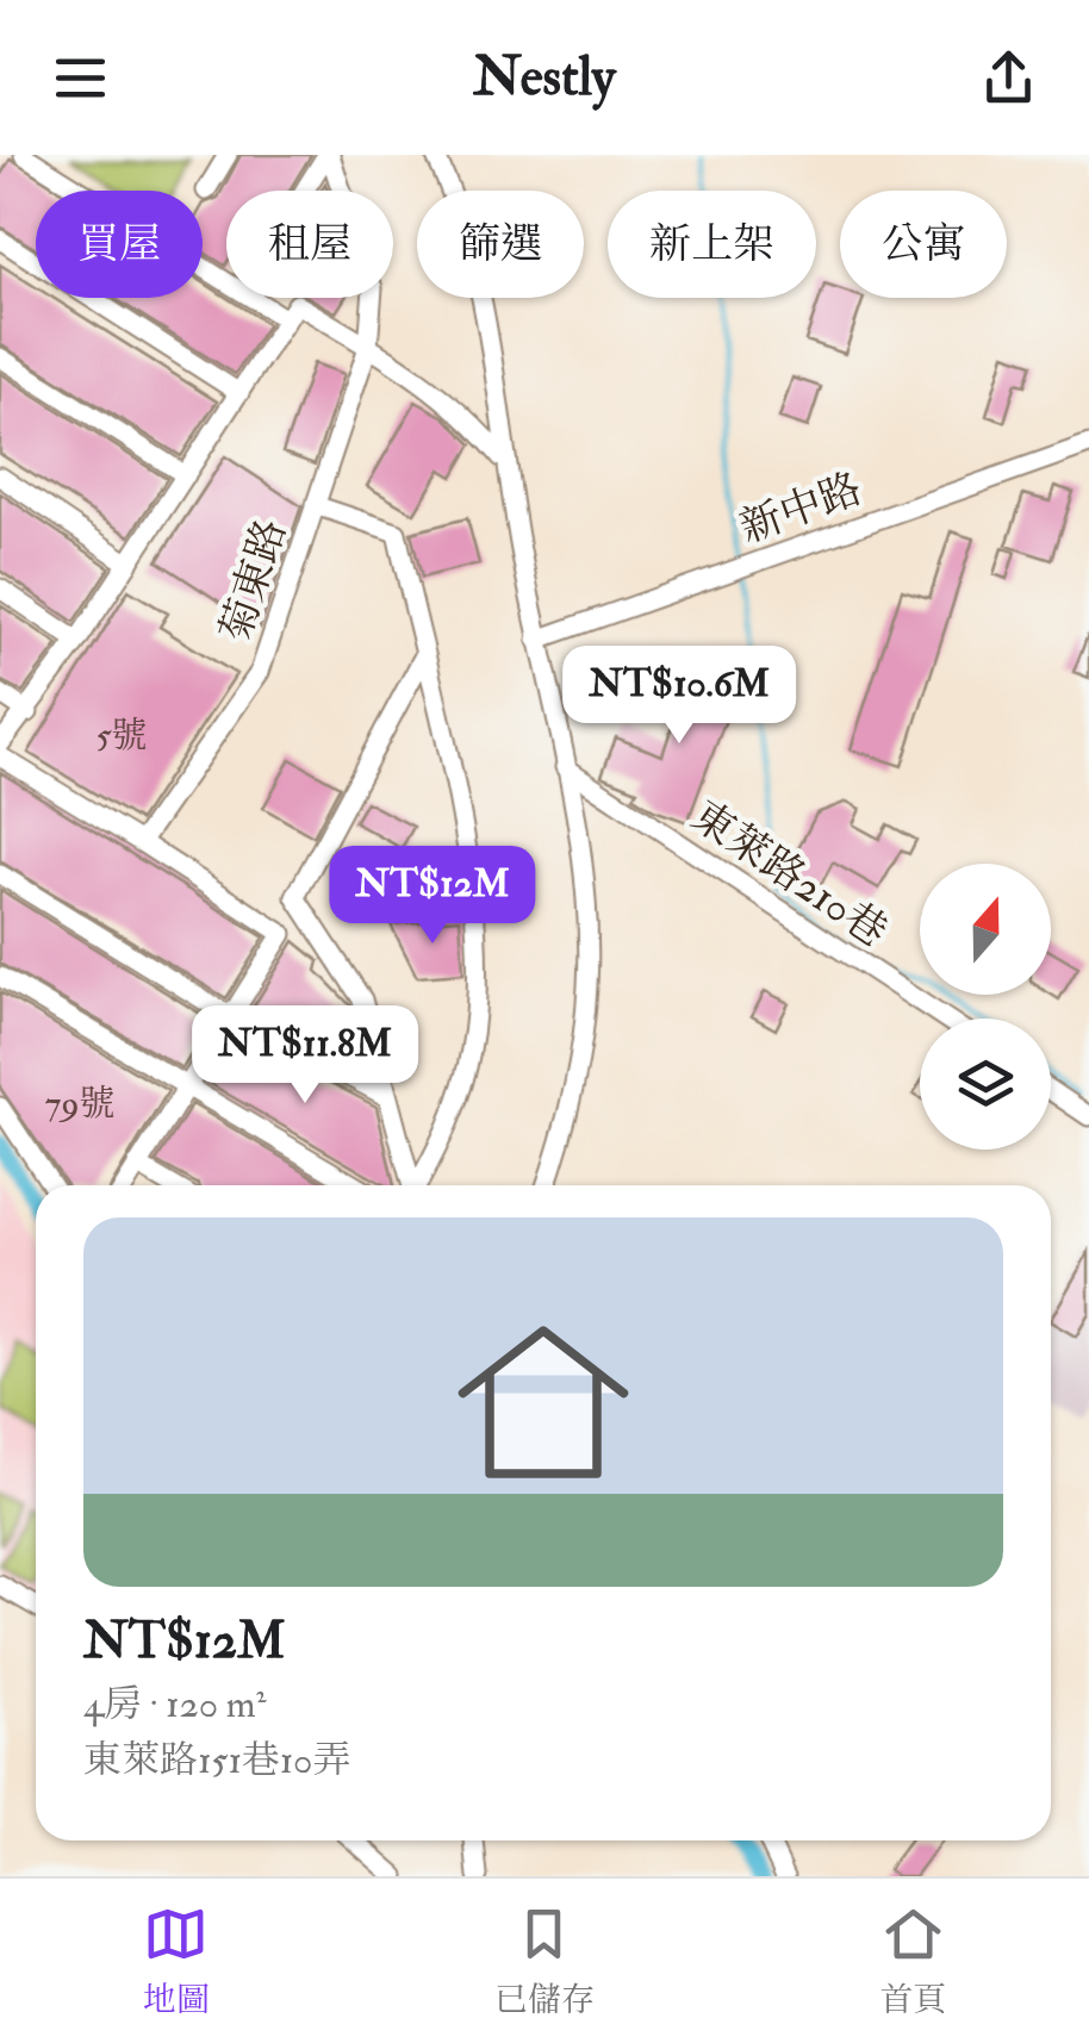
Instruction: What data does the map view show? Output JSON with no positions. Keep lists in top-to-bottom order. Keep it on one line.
{"streets":{"street":["新中路","菊東路","東萊路210巷"]},"house_numbers":["5號","79號"],"north":"top","page":{"header":"Nestly","chip":["買屋","租屋","篩選","新上架","公寓"],"price":["NT$10.6M","NT$12M","NT$11.8M"],"list":[{"name":"NT$12M","note":"4房 · 120 m² · 東萊路151巷10弄"}],"tabs":["地圖","已儲存","首頁"]}}
